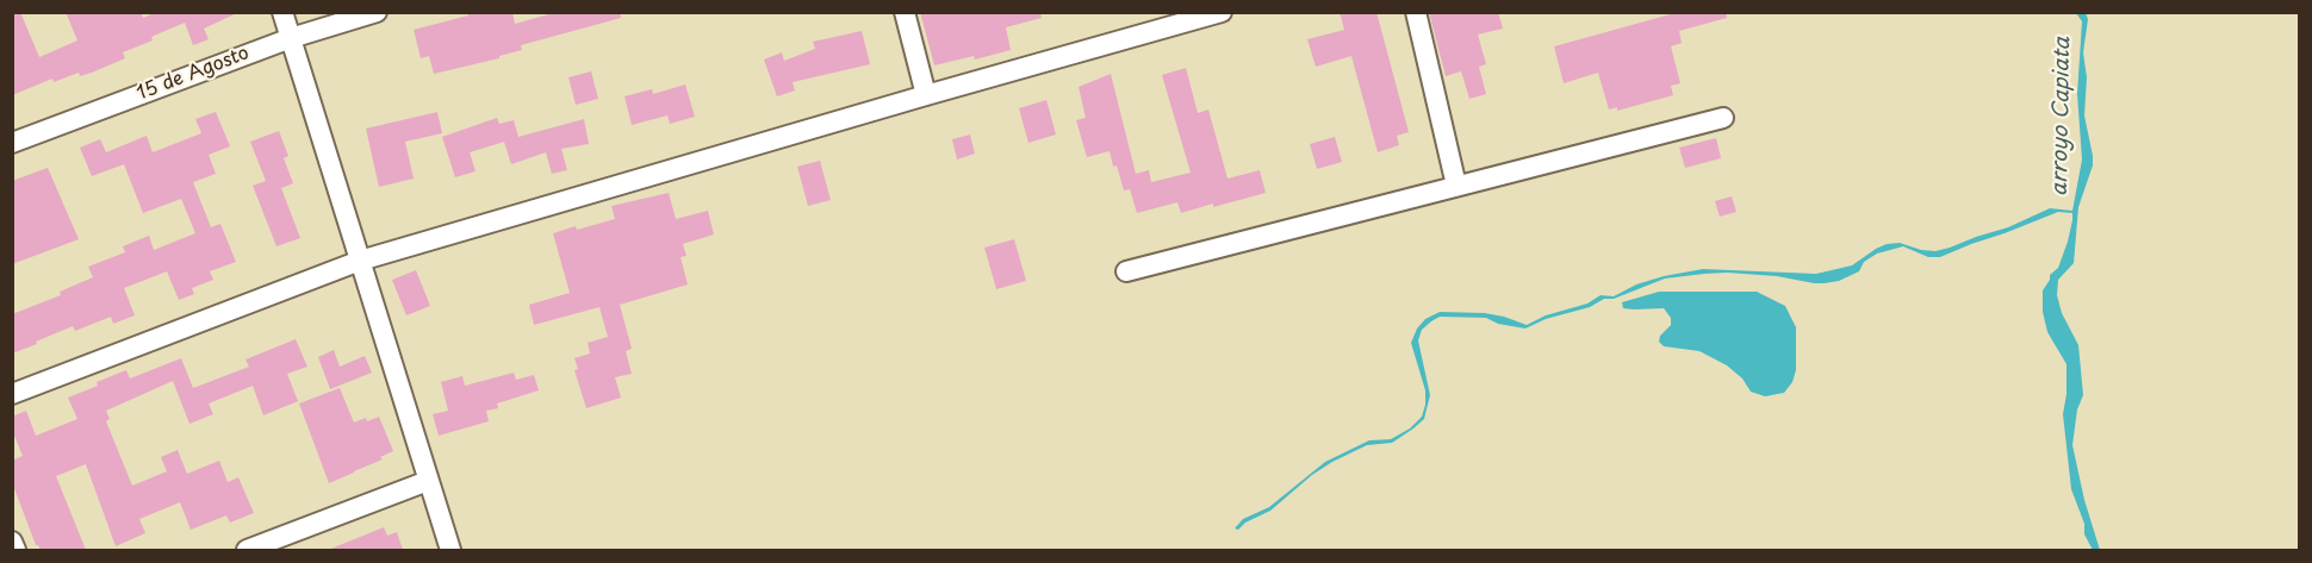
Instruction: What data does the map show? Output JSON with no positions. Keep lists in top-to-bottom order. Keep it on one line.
{"streets":{"street":["15 de Agosto"]},"water":["arroyo Capiata"]}
